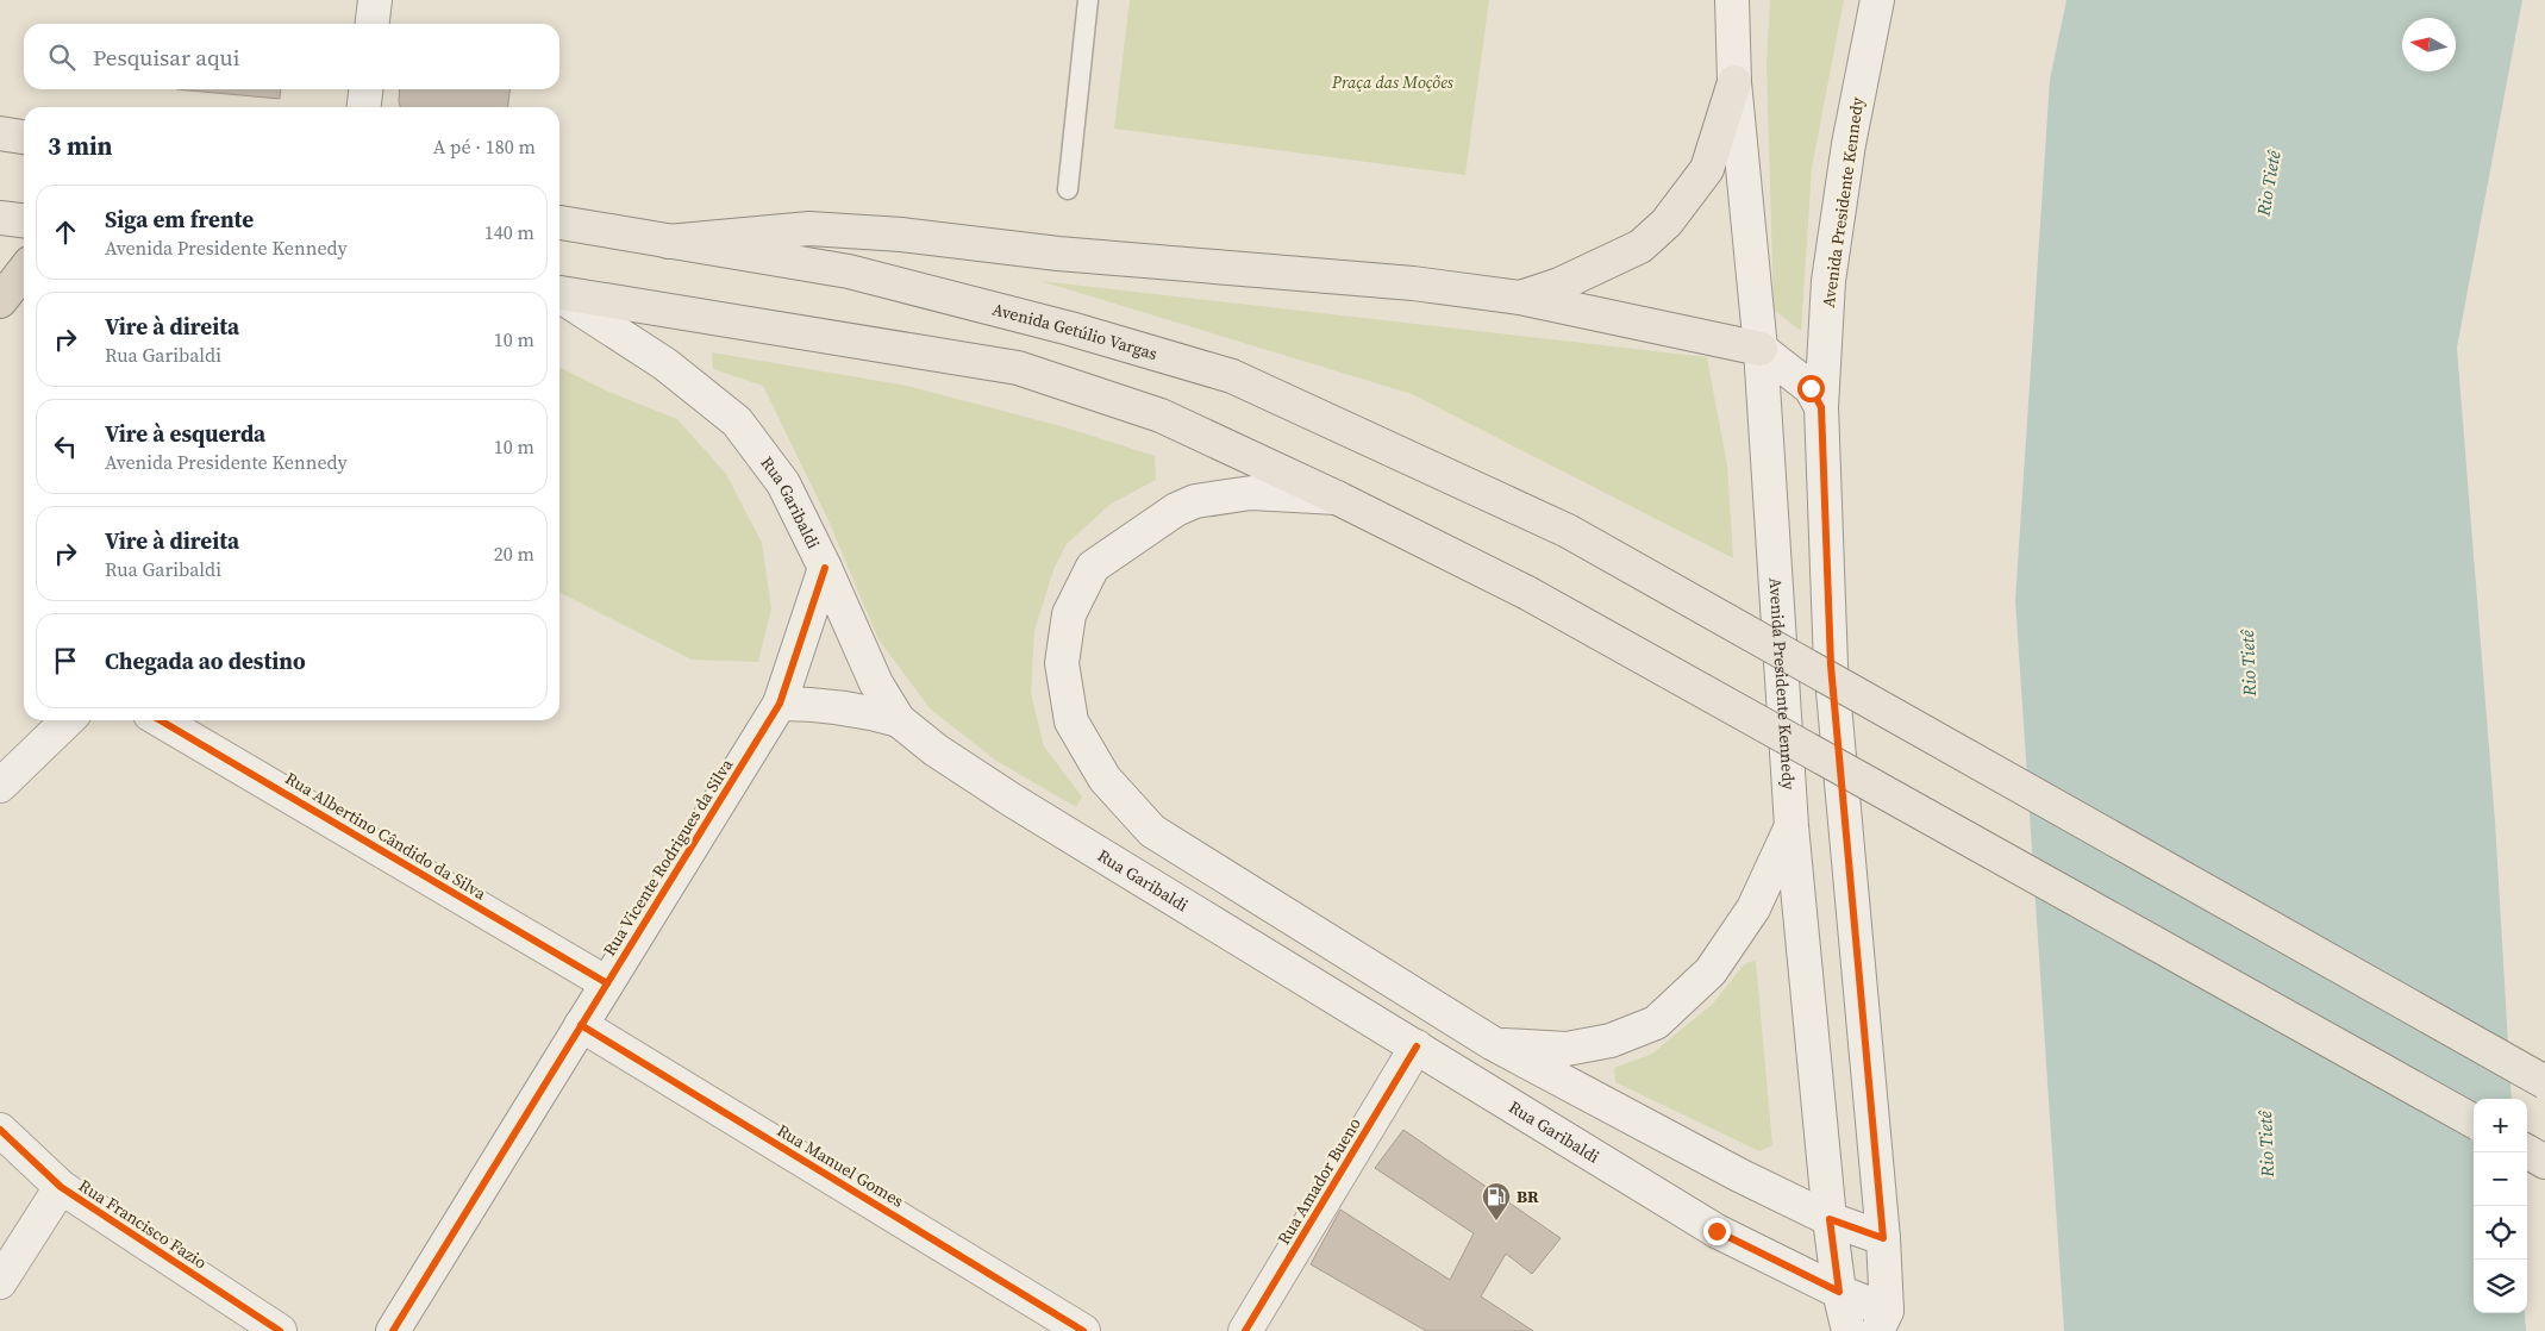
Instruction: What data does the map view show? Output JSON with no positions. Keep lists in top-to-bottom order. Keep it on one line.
{"streets":{"main road":["Avenida Presidente Kennedy","Avenida Getúlio Vargas","Rua Garibaldi","Rua Albertino Cândido da Silva","Rua Vicente Rodrigues da Silva","Rua Manuel Gomes","Rua Amador Bueno","Rua Francisco Fazio"]},"crossings":[["Avenida Presidente Kennedy","Rua Garibaldi"],["Rua Garibaldi","Rua Vicente Rodrigues da Silva"],["Rua Garibaldi","Rua Amador Bueno"],["Rua Albertino Cândido da Silva","Rua Vicente Rodrigues da Silva"],["Rua Vicente Rodrigues da Silva","Rua Manuel Gomes"]],"water":["Rio Tietê"],"parks":["Praça das Moções"],"places":{"fuel station":["BR"]},"north":"left","page":{"search":"Pesquisar aqui","heading":["3 min","A pé · 180 m"],"list":[["Siga em frente","Avenida Presidente Kennedy","140 m"],["Vire à direita","Rua Garibaldi","10 m"],["Vire à esquerda","Avenida Presidente Kennedy","10 m"],["Vire à direita","Rua Garibaldi","20 m"],"Chegada ao destino"],"map_buttons":["+","−"]}}
